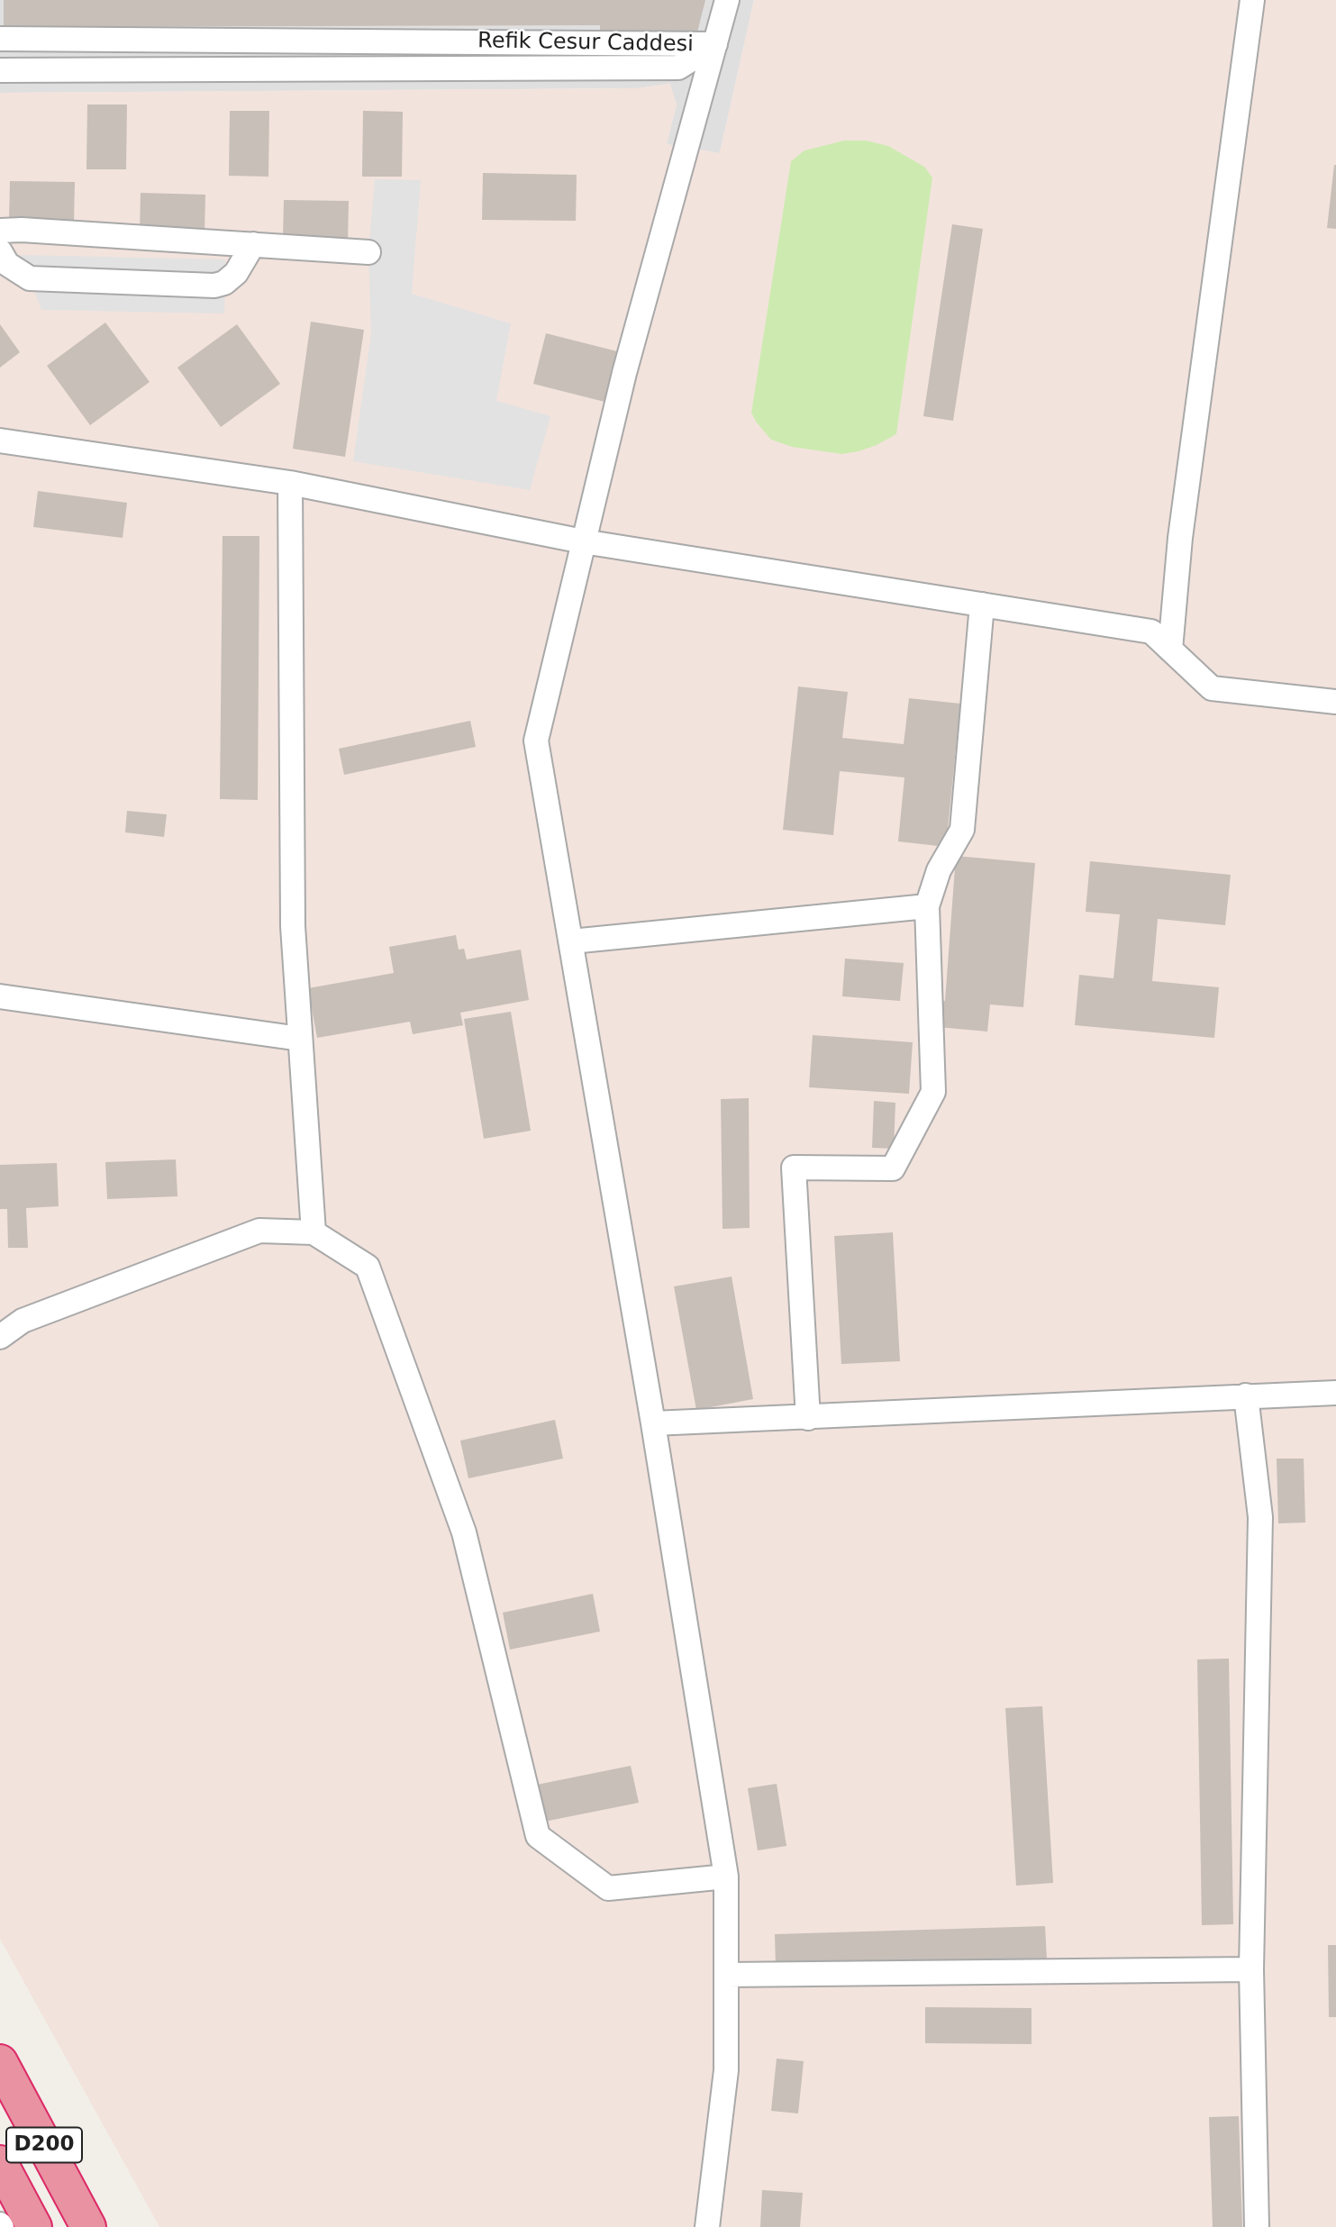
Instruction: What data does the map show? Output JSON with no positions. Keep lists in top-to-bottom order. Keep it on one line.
{"streets":{"highway":["D200"],"street":["Refik Cesur Caddesi"]}}
